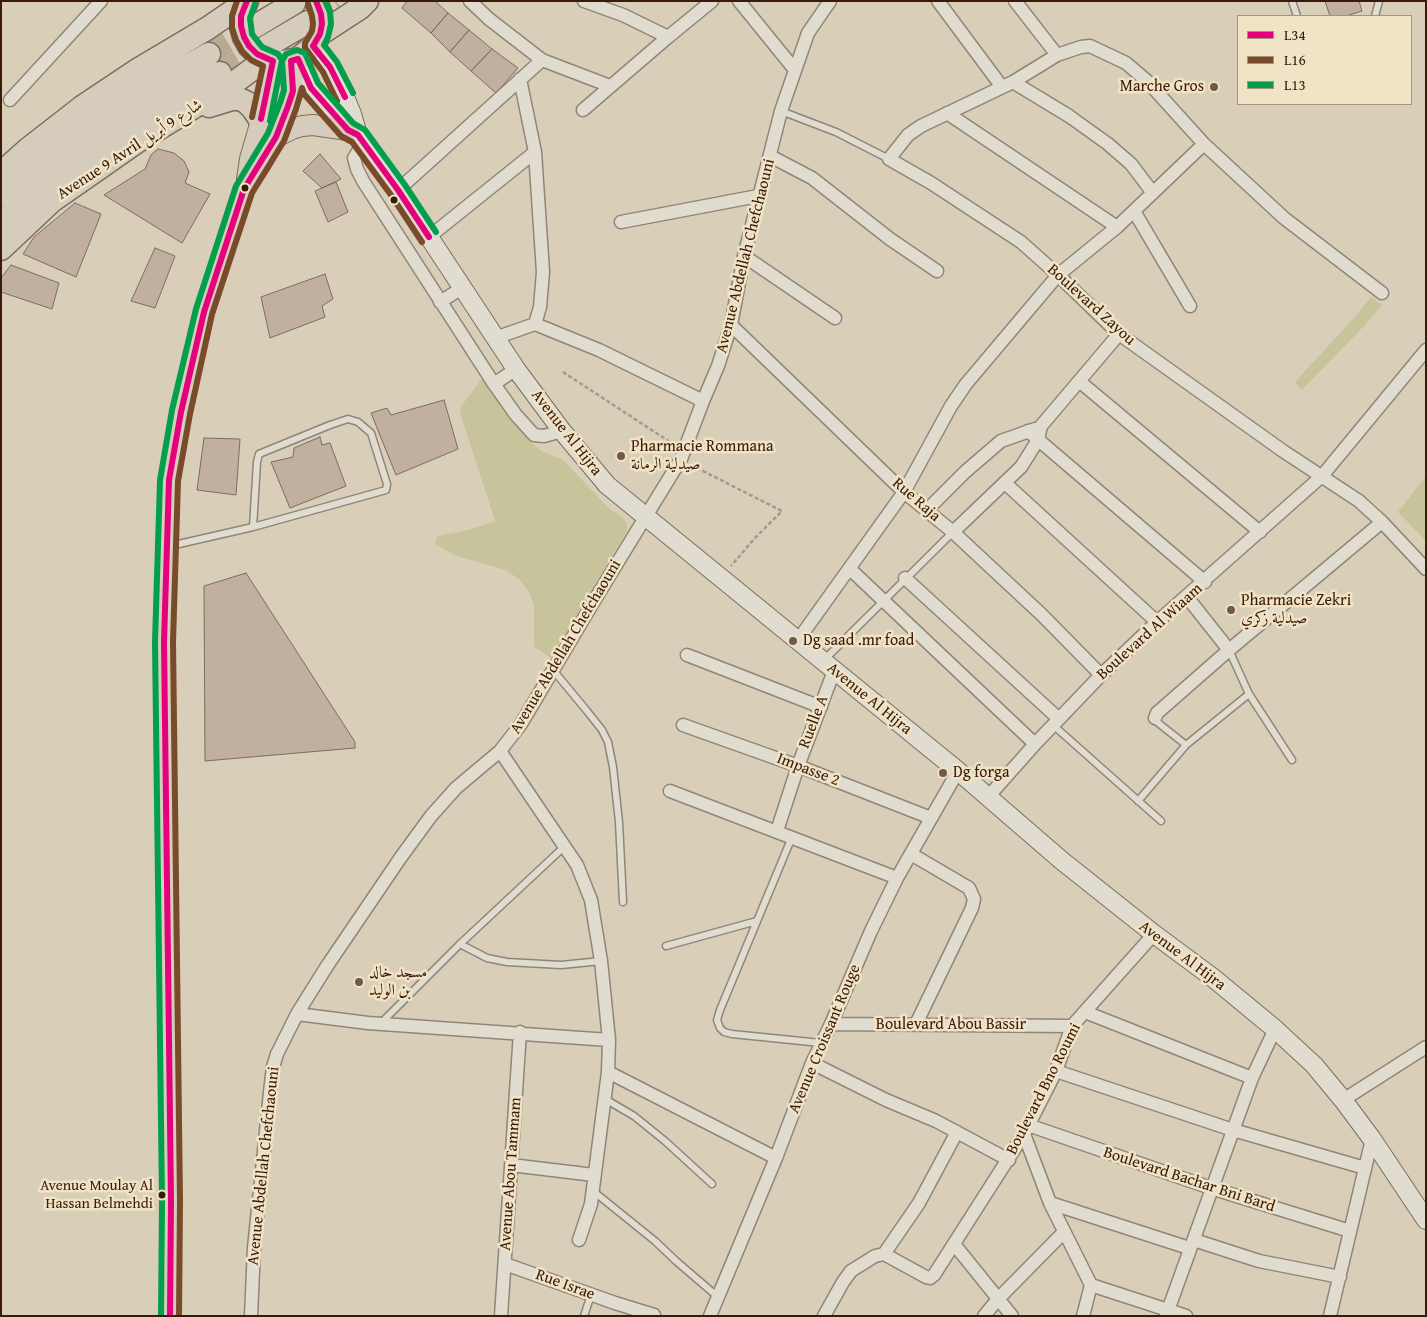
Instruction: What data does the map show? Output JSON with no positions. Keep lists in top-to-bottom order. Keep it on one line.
{"streets":{"highway":["Avenue 9 Avril شارع 9 أبريل"],"street":["Avenue Abdellah Chefchaouni","Boulevard Zayou","Avenue Al Hijra","Rue Raja","Boulevard Al Wiaam","Ruelle A","Impasse 2","Boulevard Abou Bassir","Avenue Croissant Rouge","Boulevard Bno Roumi","Avenue Abou Tammam","Boulevard Bachar Bni Bard","Rue Israe"]},"crossings":[["Avenue 9 Avril شارع 9 أبريل","Avenue Al Hijra"],["Avenue Abdellah Chefchaouni","Boulevard Zayou"],["Avenue Abdellah Chefchaouni","Avenue Al Hijra"],["Avenue Abdellah Chefchaouni","Rue Raja"],["Boulevard Zayou","Boulevard Al Wiaam"],["Avenue Al Hijra","Boulevard Al Wiaam"],["Avenue Al Hijra","Ruelle A"],["Avenue Al Hijra","Avenue Croissant Rouge"],["Avenue Al Hijra","Boulevard Bno Roumi"],["Rue Raja","Boulevard Al Wiaam"],["Ruelle A","Impasse 2"],["Impasse 2","Avenue Croissant Rouge"],["Boulevard Abou Bassir","Avenue Croissant Rouge"],["Boulevard Abou Bassir","Boulevard Bno Roumi"],["Boulevard Bno Roumi","Boulevard Bachar Bni Bard"],["Avenue Abou Tammam","Rue Israe"]],"places":["Marche Gros","Pharmacie Rommana صيدلية الرمانة","Pharmacie Zekri صيدلية زكري","Dg saad .mr foad","Dg forga","مسجد خالد بن الوليد","Avenue Moulay Al Hassan Belmehdi"],"lines":["transit line L34","transit line L16","transit line L13"],"legend":["L34","L16","L13"]}
